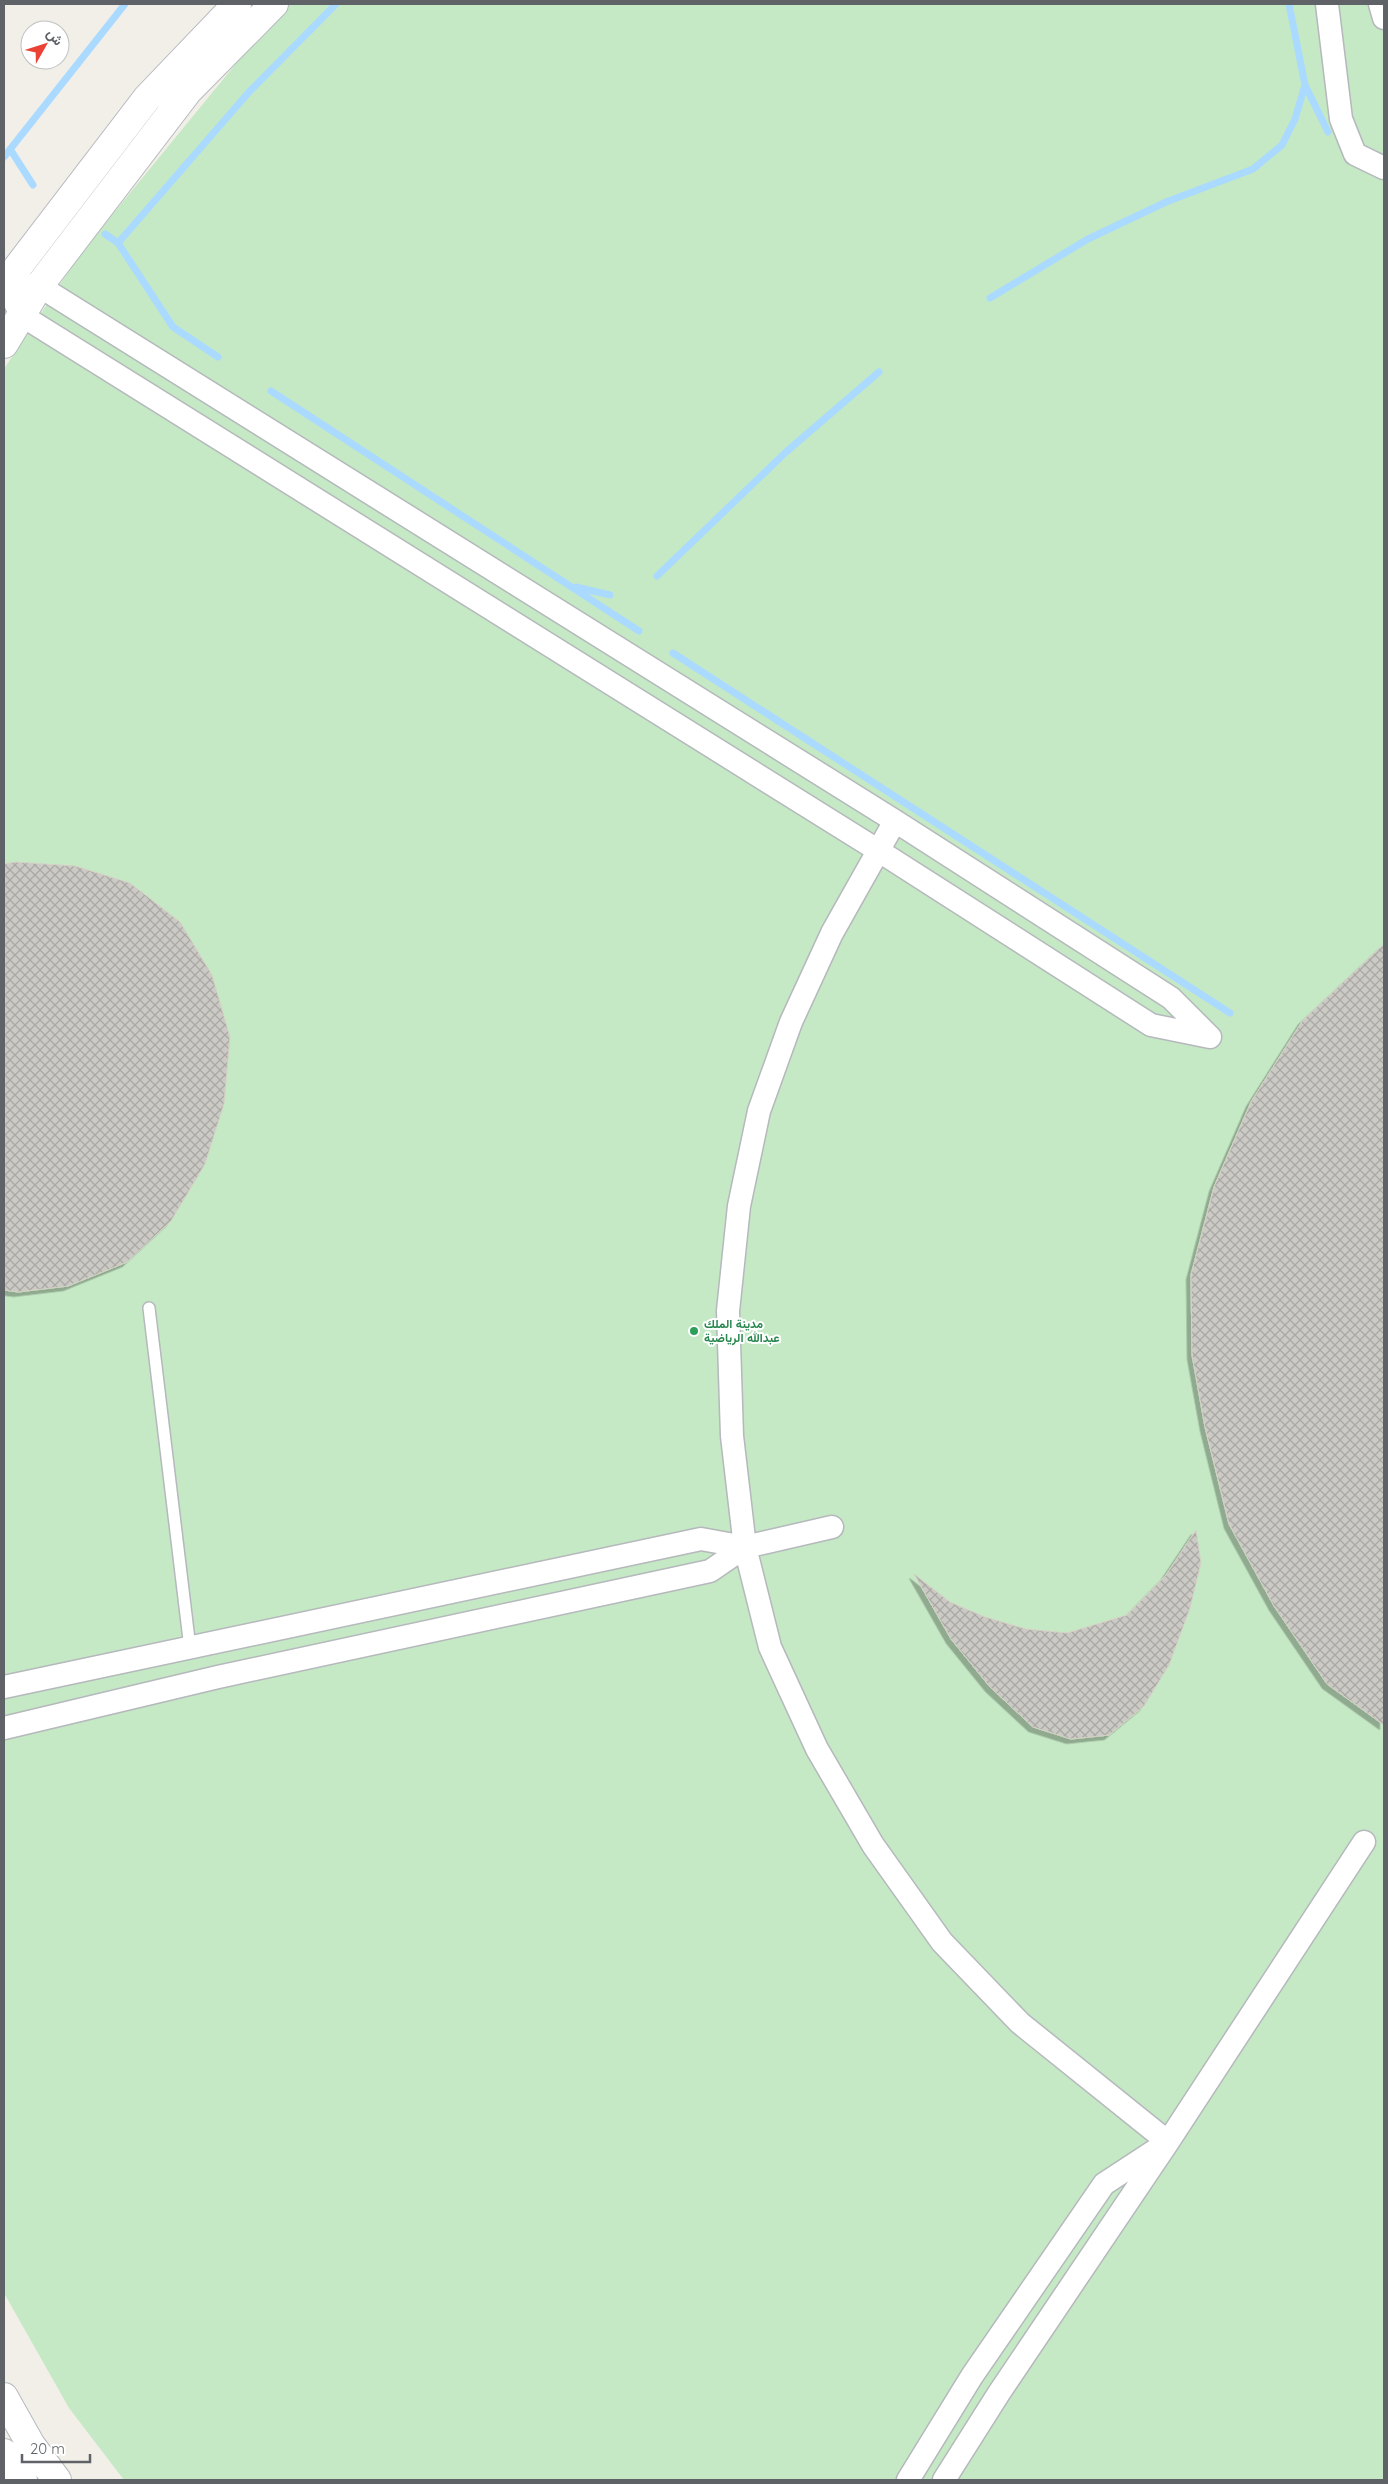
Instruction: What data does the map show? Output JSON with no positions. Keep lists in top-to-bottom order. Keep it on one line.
{"places":["مدينة الملك عبدالله الرياضية"],"scale_bar":"20 m","north":"top right"}
